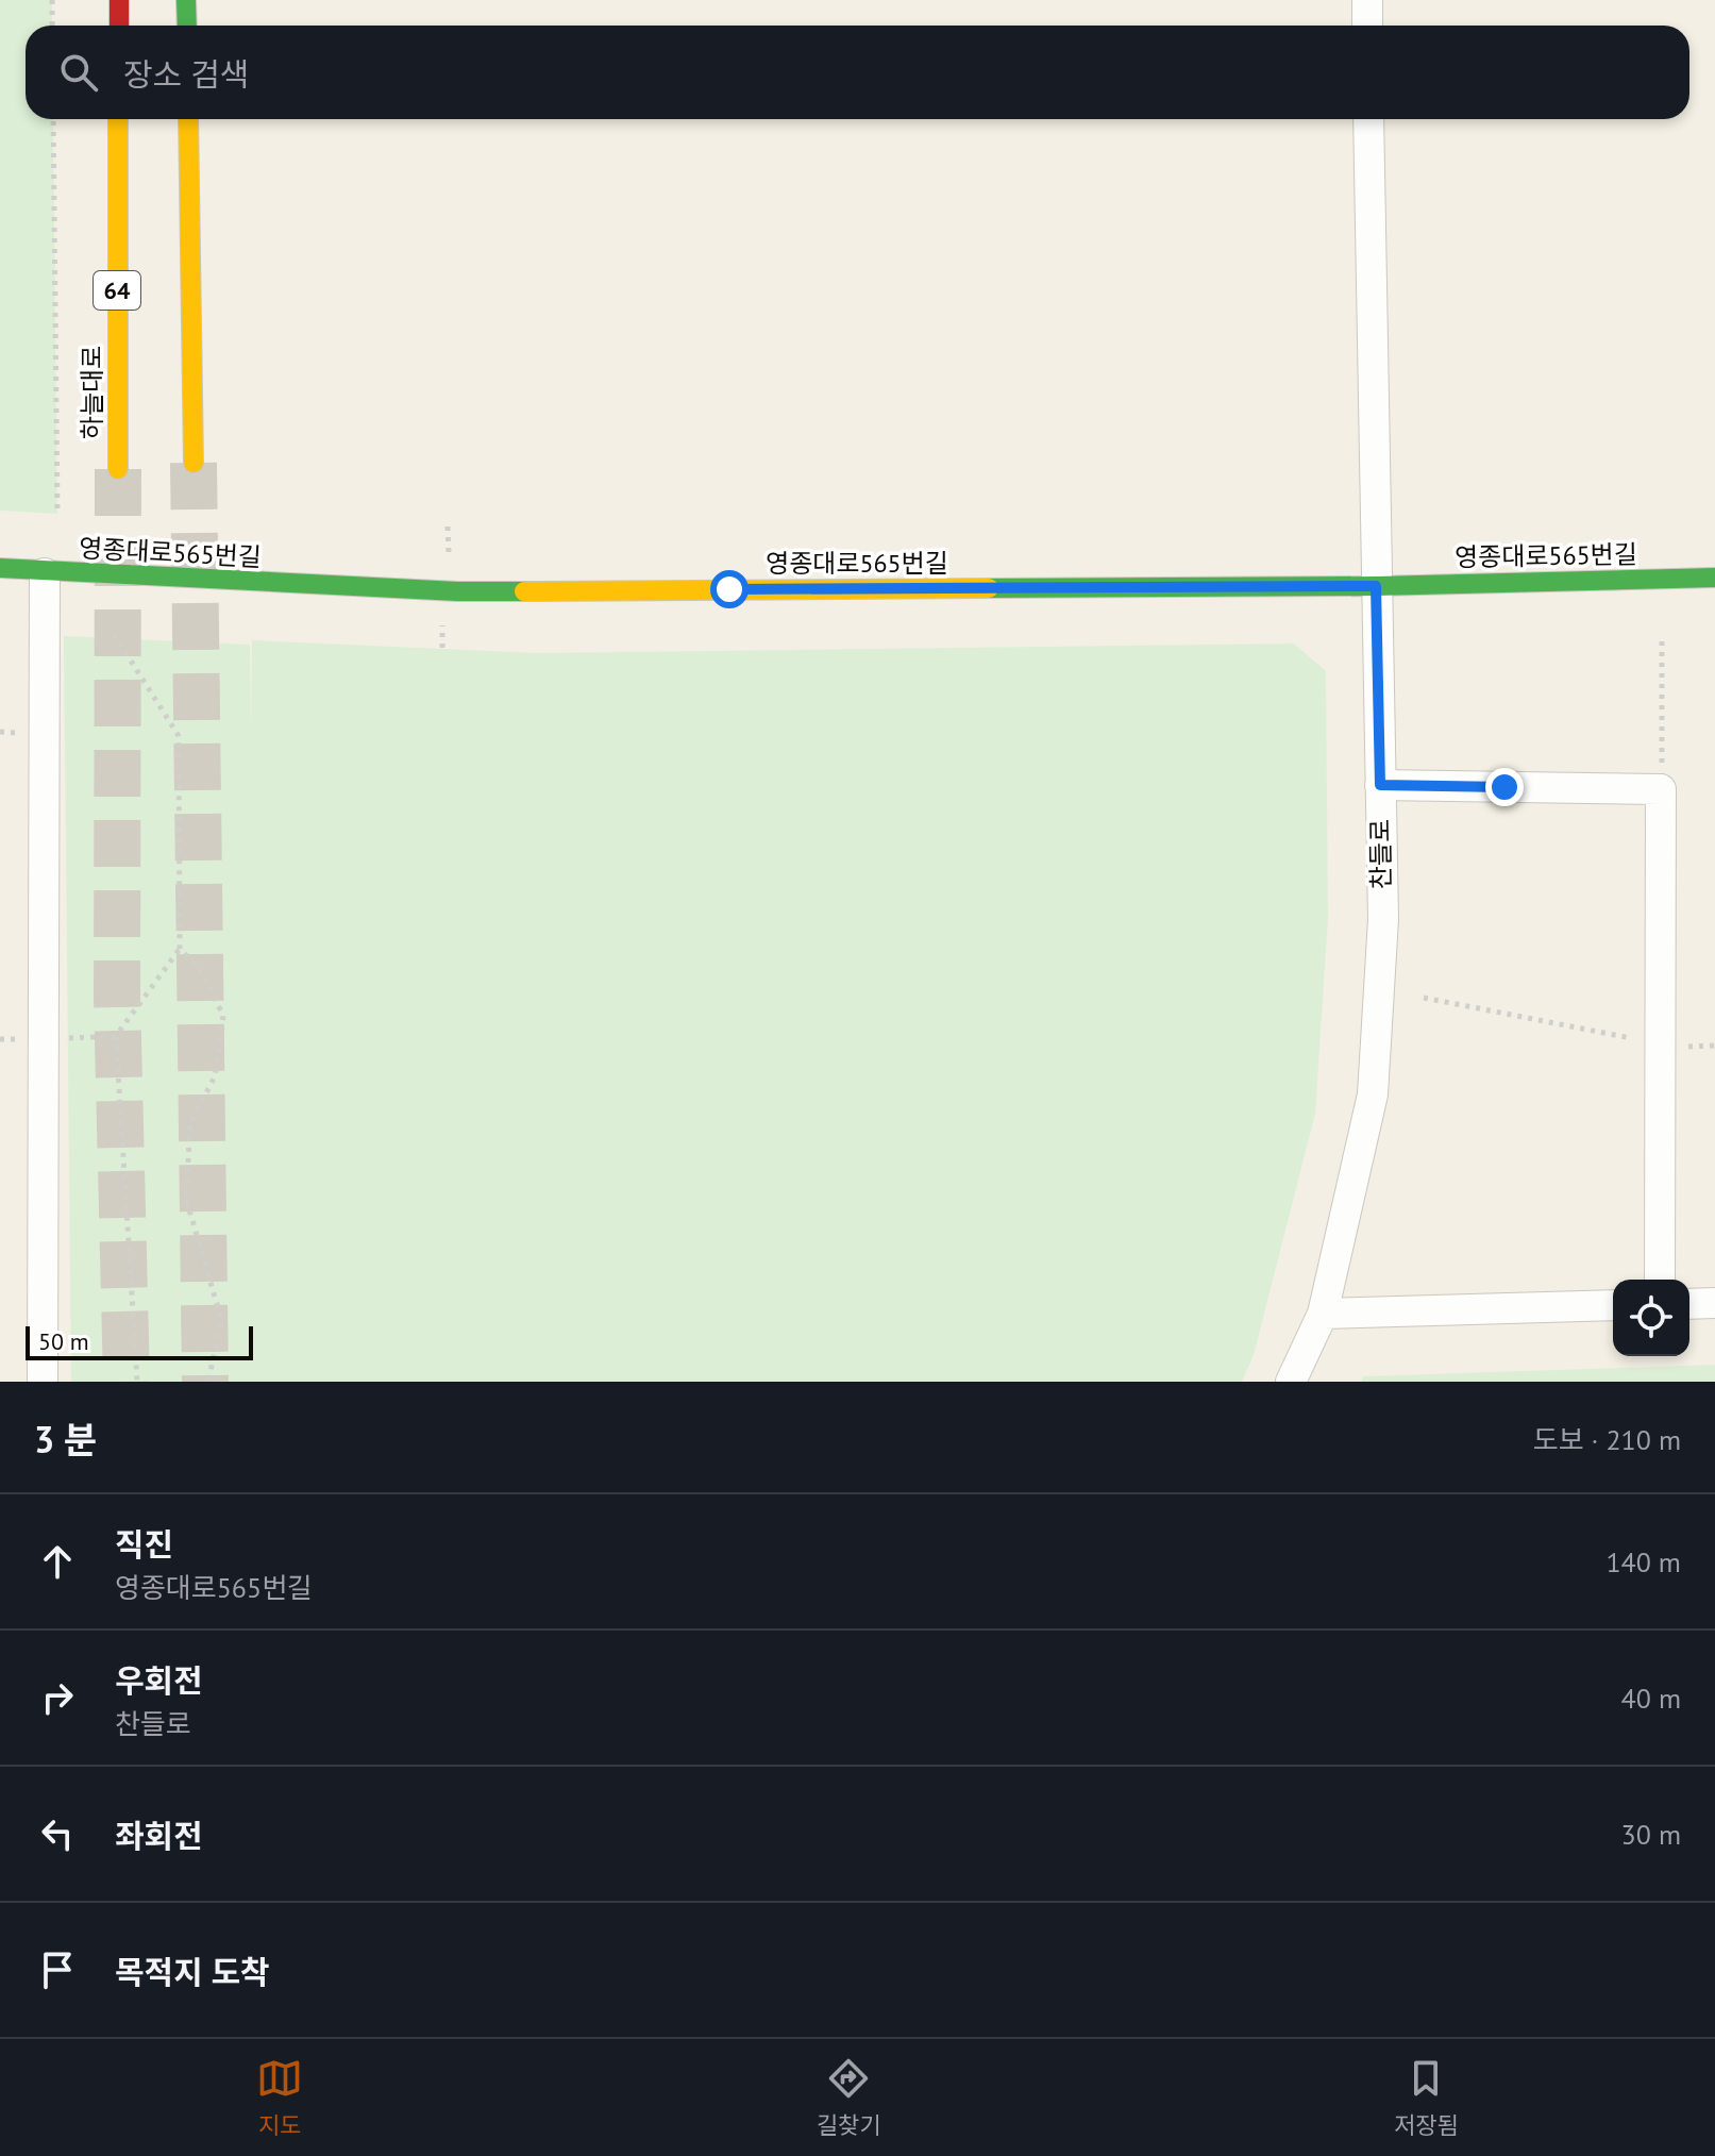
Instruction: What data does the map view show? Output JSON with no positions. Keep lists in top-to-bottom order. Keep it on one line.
{"streets":{"main road":["64","하늘대로","영종대로565번길"],"street":["찬들로"]},"crossings":[["영종대로565번길","찬들로"]],"scale_bar":"50 m","page":{"search":"장소 검색","scale":"50 m","heading":["3 분","도보 · 210 m"],"list":[["직진","영종대로565번길","140 m"],["우회전","찬들로","40 m"],["좌회전","30 m"],"목적지 도착"],"nav":["지도","길찾기","저장됨"]}}
